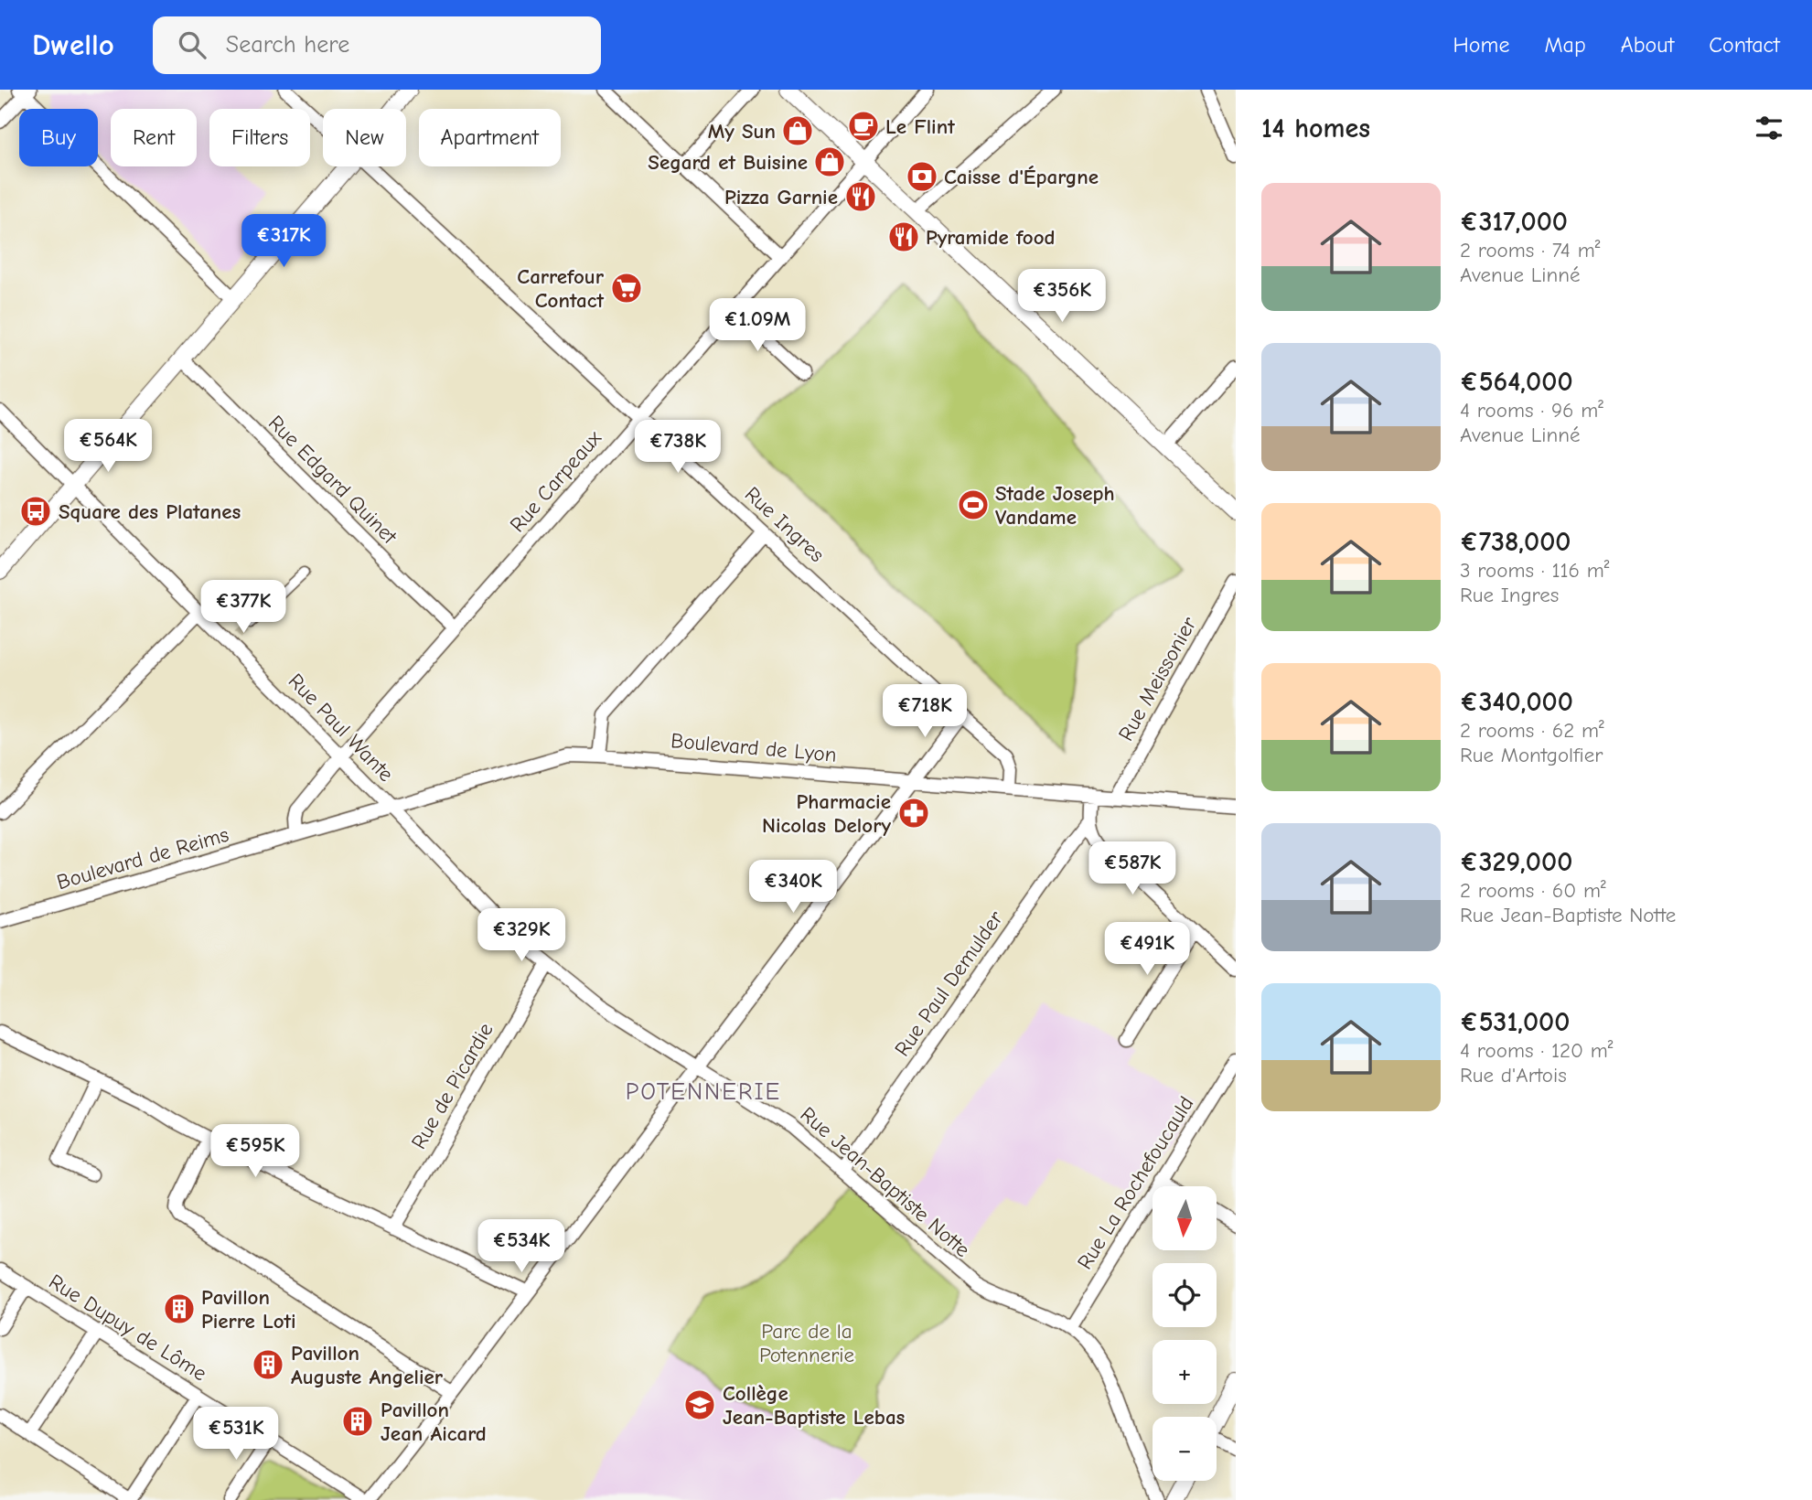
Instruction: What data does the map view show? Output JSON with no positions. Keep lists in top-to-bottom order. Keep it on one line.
{"streets":{"street":["Rue Edgard Quinet","Rue Carpeaux","Rue Ingres","Rue Meissonier","Rue Paul Wante","Boulevard de Lyon","Boulevard de Reims","Rue Paul Demulder","Rue de Picardie","Rue Jean-Baptiste Notte","Rue La Rochefoucauld","Rue Dupuy de Lôme"]},"crossings":[["Rue Edgard Quinet","Rue Carpeaux"],["Rue Carpeaux","Rue Ingres"],["Rue Carpeaux","Rue Paul Wante"],["Rue Ingres","Boulevard de Lyon"],["Rue Meissonier","Boulevard de Lyon"],["Rue Paul Wante","Boulevard de Lyon"],["Rue Paul Wante","Boulevard de Reims"],["Rue Paul Wante","Rue Jean-Baptiste Notte"],["Boulevard de Lyon","Boulevard de Reims"],["Boulevard de Lyon","Rue Jean-Baptiste Notte"],["Boulevard de Reims","Rue Jean-Baptiste Notte"],["Rue Paul Demulder","Rue Jean-Baptiste Notte"],["Rue de Picardie","Rue Jean-Baptiste Notte"],["Rue Jean-Baptiste Notte","Rue La Rochefoucauld"]],"districts":["POTENNERIE"],"parks":["Parc de la Potennerie"],"places":{"cafe":["Le Flint"],"shop":["My Sun","Segard et Buisine"],"bank":["Caisse d'Épargne"],"restaurant":["Pizza Garnie","Pyramide food"],"supermarket":["Carrefour Contact"],"sports":["Stade Joseph Vandame"],"bus stop":["Square des Platanes"],"pharmacy":["Pharmacie Nicolas Delory"],"building":["Pavillon Pierre Loti","Pavillon Auguste Angelier","Pavillon Jean Aicard"],"school or university":["Collège Jean-Baptiste Lebas"]},"north":"bottom","page":{"header":"Dwello","search":"Search here","nav":["Home","Map","About","Contact"],"heading":"14 homes","chip":["Buy","Rent","Filters","New","Apartment"],"list":[{"name":"€317,000","note":"2 rooms · 74 m² · Avenue Linné"},{"name":"€564,000","note":"4 rooms · 96 m² · Avenue Linné"},{"name":"€738,000","note":"3 rooms · 116 m² · Rue Ingres"},{"name":"€340,000","note":"2 rooms · 62 m² · Rue Montgolfier"},{"name":"€329,000","note":"2 rooms · 60 m² · Rue Jean-Baptiste Notte"},{"name":"€531,000","note":"4 rooms · 120 m² · Rue d'Artois"}],"price":["€317K","€356K","€1.09M","€564K","€738K","€377K","€718K","€587K","€340K","€329K","€491K","€595K","€534K","€531K"],"map_buttons":["+","−"]}}
